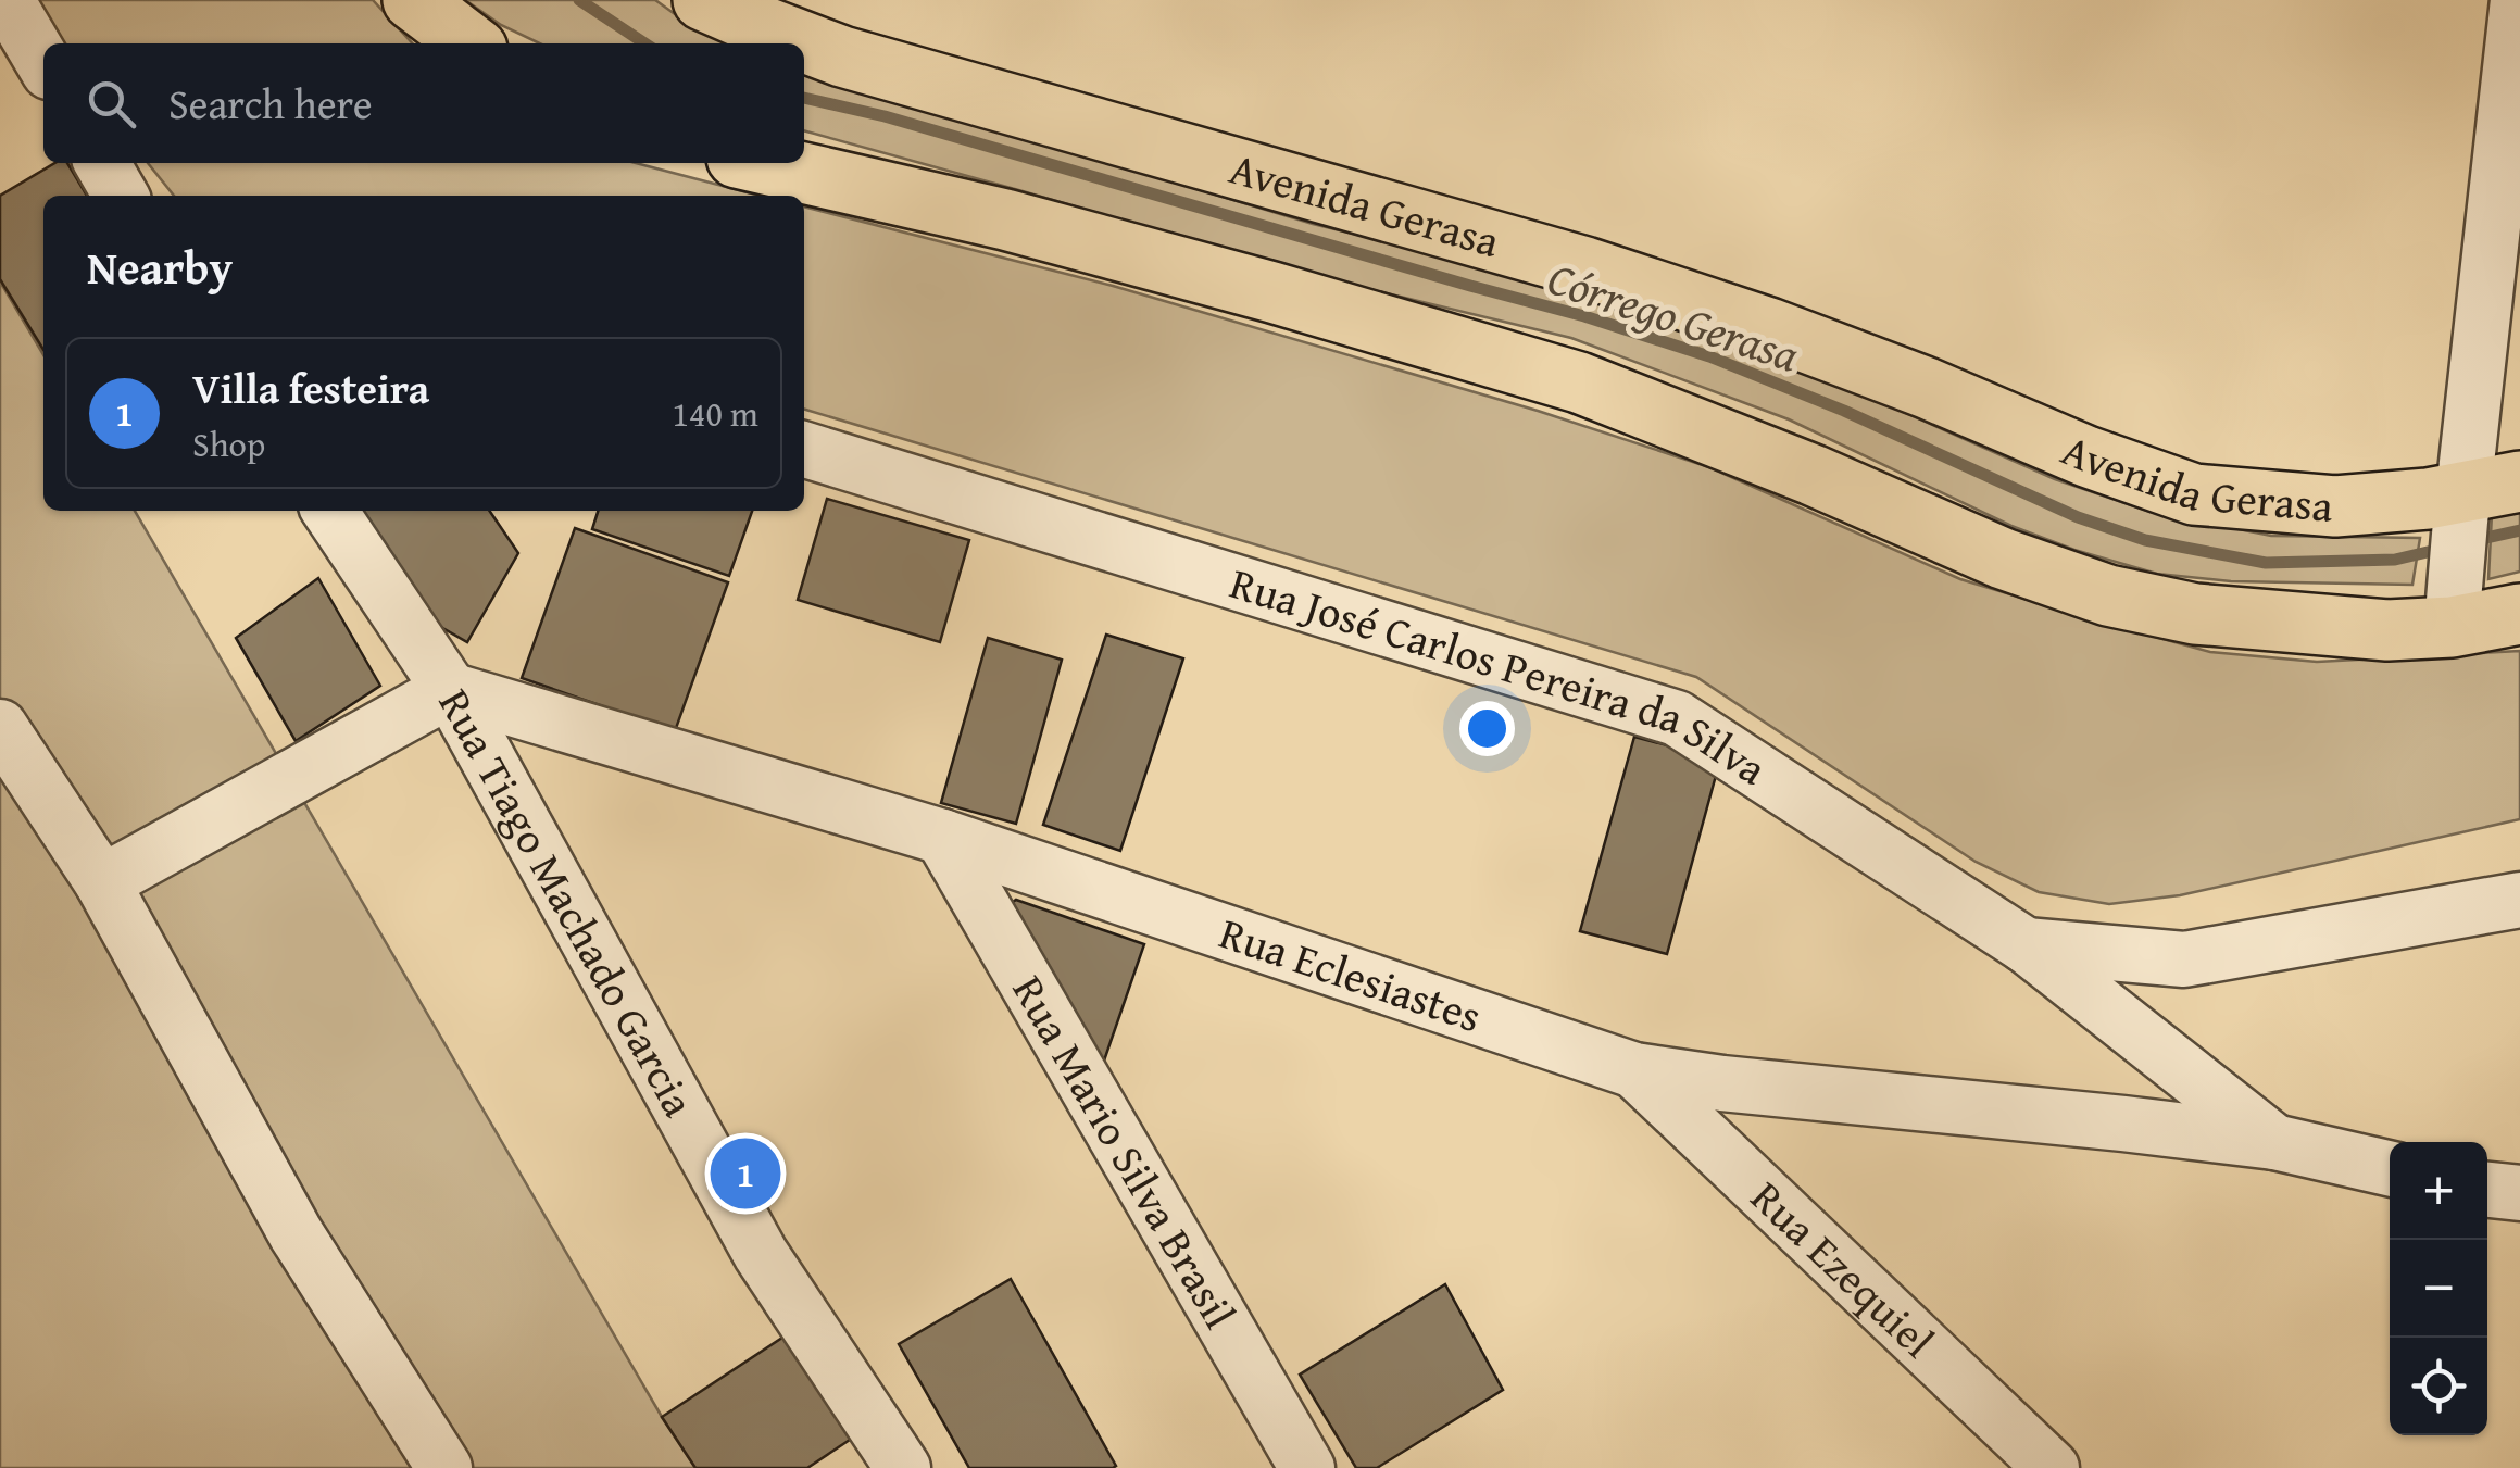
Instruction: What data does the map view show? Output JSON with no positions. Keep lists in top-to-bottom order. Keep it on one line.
{"streets":{"main road":["Avenida Gerasa"],"street":["Rua José Carlos Pereira da Silva","Rua Tiago Machado Garcia","Rua Eclesiastes","Rua Mario Silva Brasil","Rua Ezequiel"]},"crossings":[["Rua José Carlos Pereira da Silva","Rua Eclesiastes"],["Rua Tiago Machado Garcia","Rua Eclesiastes"],["Rua Eclesiastes","Rua Mario Silva Brasil"],["Rua Eclesiastes","Rua Ezequiel"]],"water":["Córrego Gerasa"],"page":{"search":"Search here","heading":"Nearby","list":[{"mark":"1","name":"Villa festeira","note":"Shop","value":"140 m"}],"pins":"1","map_buttons":["+","−"]}}
